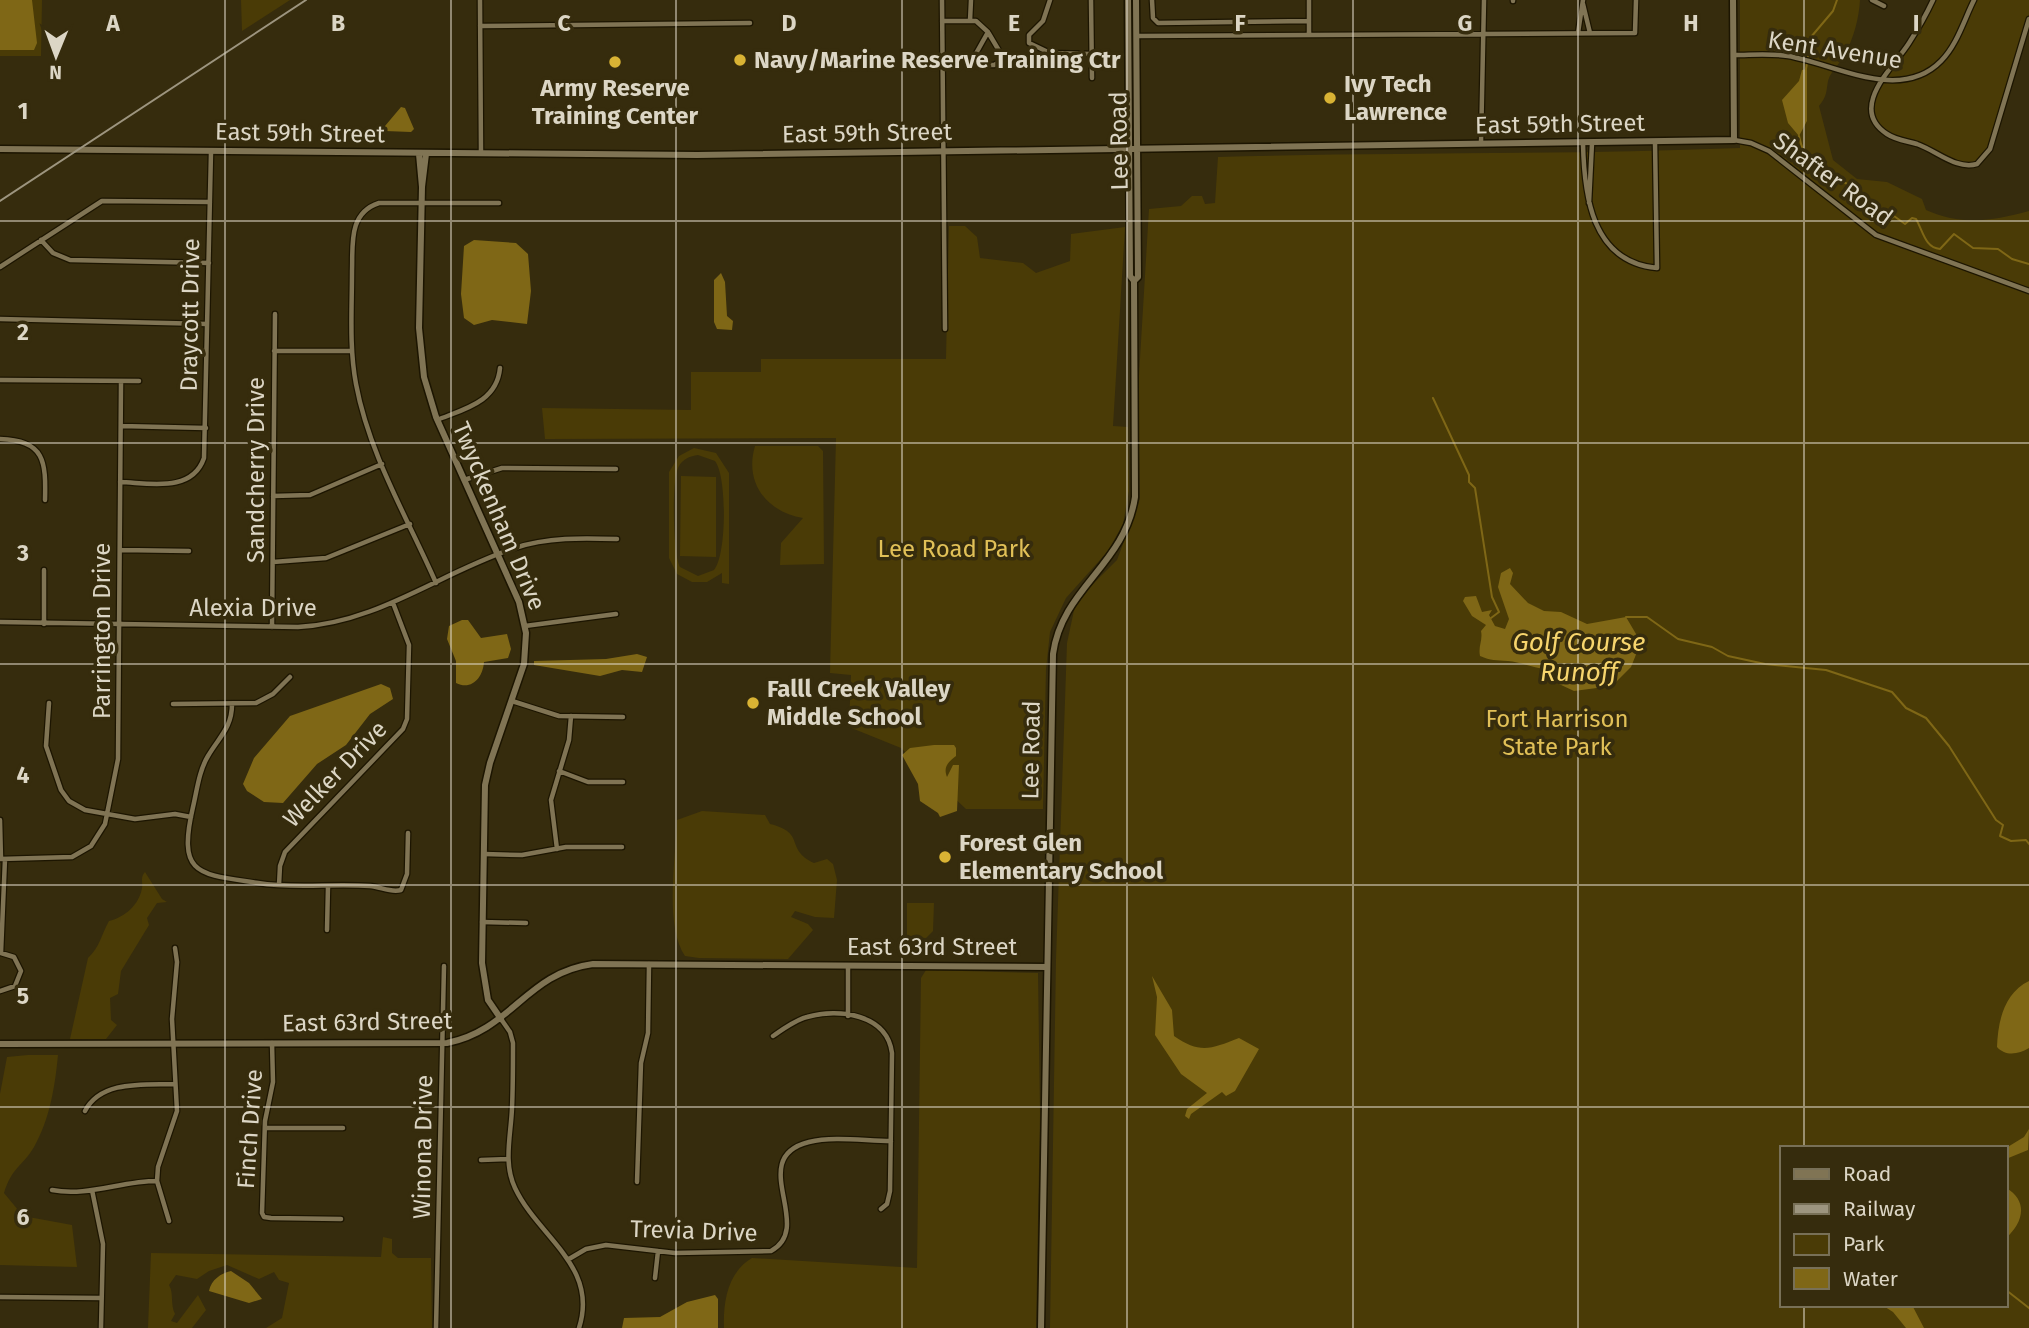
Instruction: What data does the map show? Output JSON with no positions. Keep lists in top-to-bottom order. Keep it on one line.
{"streets":{"street":["Kent Avenue","East 59th Street","Lee Road","Shafter Road","Draycott Drive","Sandcherry Drive","Twyckenham Drive","Alexia Drive","Parrington Drive","Welker Drive","East 63rd Street","Finch Drive","Winona Drive","Trevia Drive"]},"crossings":[["East 59th Street","Lee Road"],["East 59th Street","Shafter Road"],["East 59th Street","Draycott Drive"],["East 59th Street","Twyckenham Drive"],["Lee Road","East 63rd Street"],["Draycott Drive","Parrington Drive"],["Sandcherry Drive","Alexia Drive"],["Twyckenham Drive","Alexia Drive"],["Twyckenham Drive","East 63rd Street"],["Alexia Drive","Parrington Drive"],["Alexia Drive","Welker Drive"],["East 63rd Street","Finch Drive"],["East 63rd Street","Winona Drive"]],"water":["Golf Course Runoff"],"parks":["Lee Road Park","Fort Harrison State Park"],"places":["Navy/Marine Reserve Training Ctr","Army Reserve Training Center","Ivy Tech Lawrence","Falll Creek Valley Middle School","Forest Glen Elementary School"],"legend":["Road","Railway","Park","Water"],"north":"bottom","grid":{"columns":["A","B","C","D","E","F","G","H","I"],"rows":["1","2","3","4","5","6"]}}
